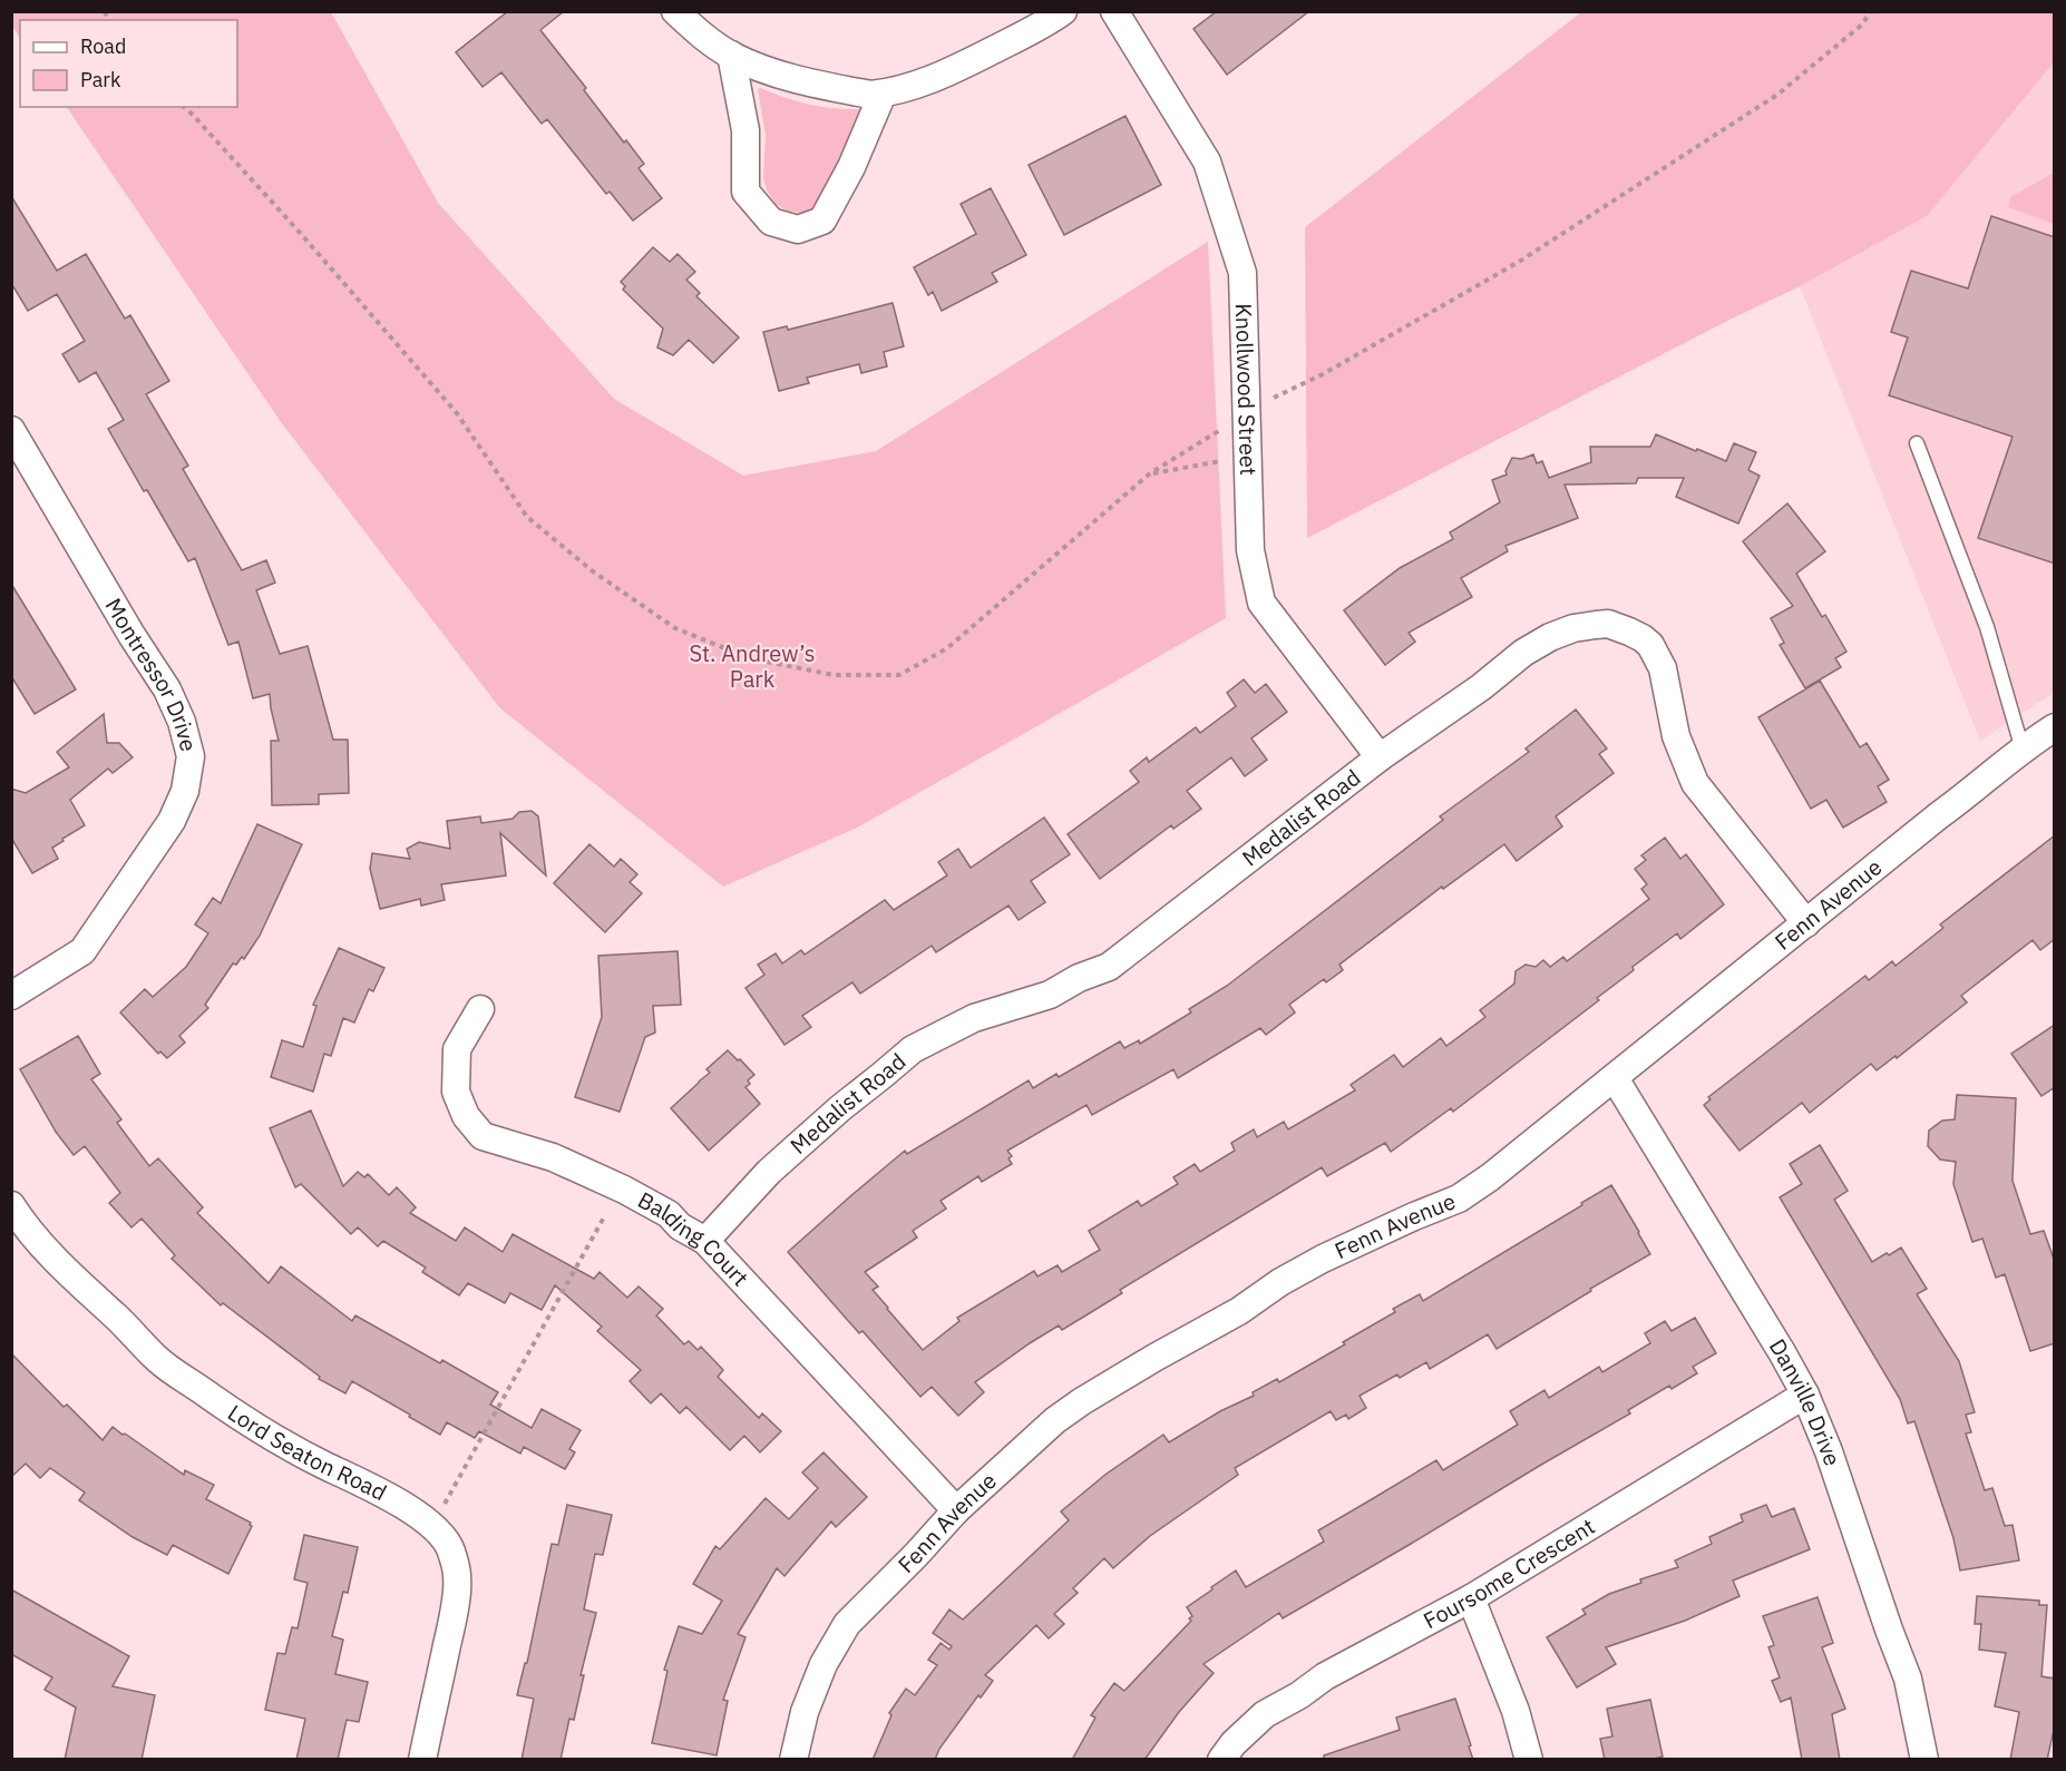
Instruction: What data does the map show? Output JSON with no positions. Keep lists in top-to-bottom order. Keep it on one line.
{"streets":{"street":["Knollwood Street","Montressor Drive","Medalist Road","Fenn Avenue","Balding Court","Danville Drive","Lord Seaton Road","Foursome Crescent"]},"crossings":[["Knollwood Street","Medalist Road"],["Medalist Road","Fenn Avenue"],["Medalist Road","Balding Court"],["Fenn Avenue","Balding Court"],["Fenn Avenue","Danville Drive"],["Danville Drive","Foursome Crescent"]],"parks":["St. Andrew’s Park"],"legend":["Road","Park"]}
